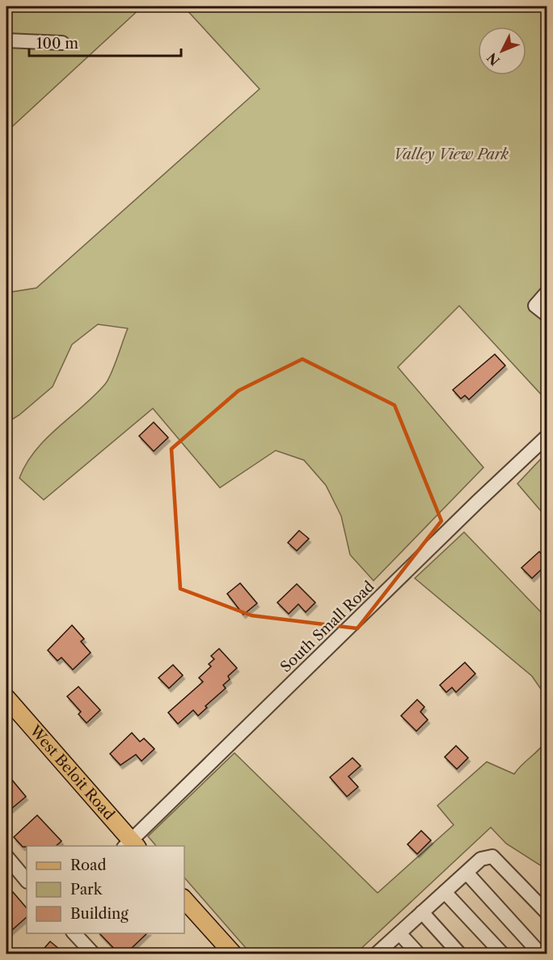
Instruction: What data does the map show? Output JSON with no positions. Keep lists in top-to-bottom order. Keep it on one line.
{"streets":{"main road":["West Beloit Road"],"street":["South Small Road"]},"crossings":[["South Small Road","West Beloit Road"]],"parks":["Valley View Park"],"legend":["Road","Park","Building"],"scale_bar":"100 m","north":"bottom left"}
